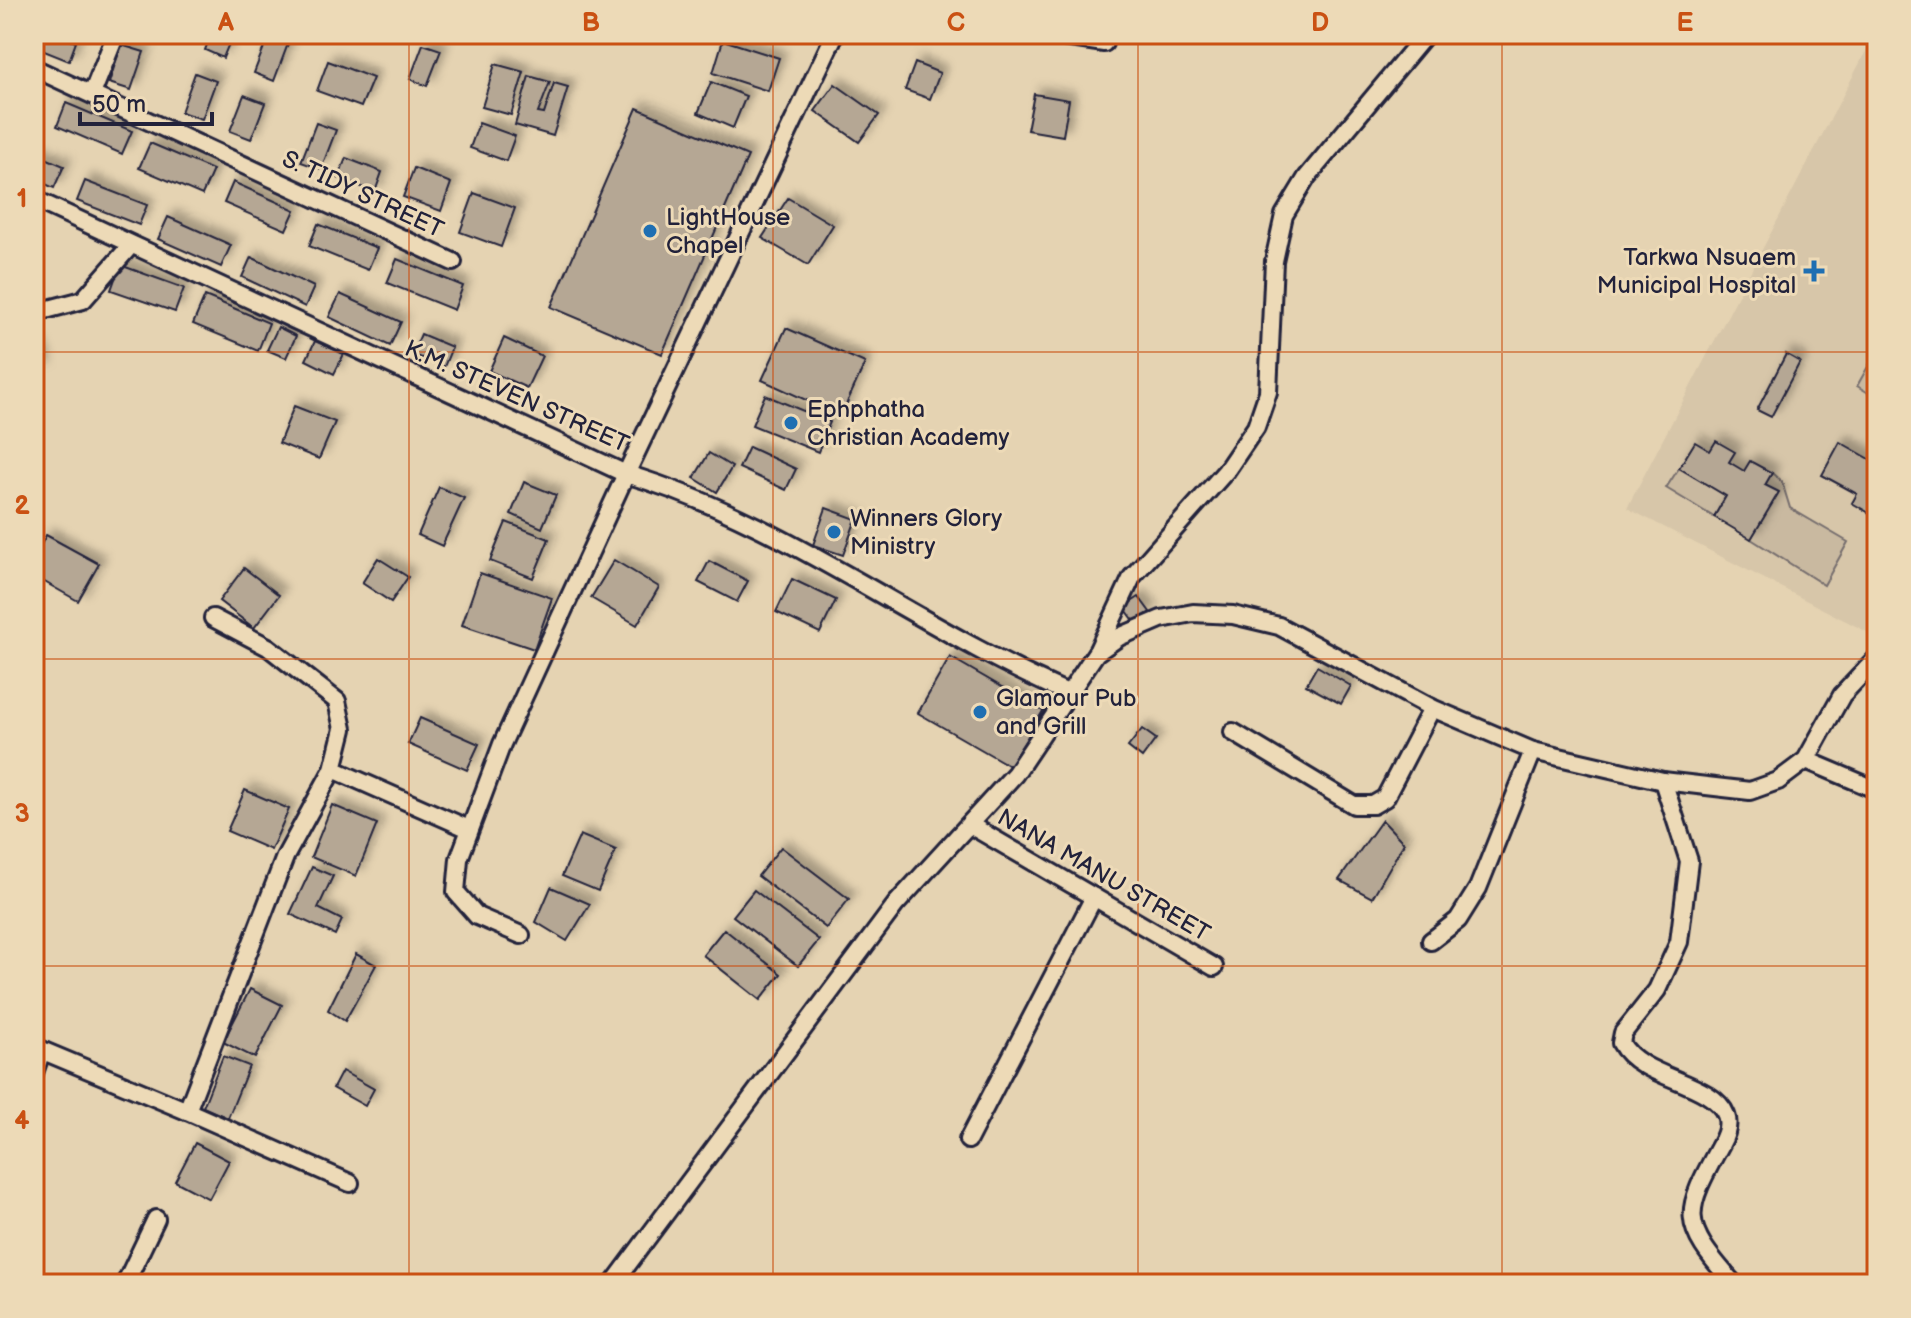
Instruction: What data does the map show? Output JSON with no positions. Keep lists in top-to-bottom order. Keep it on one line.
{"streets":{"street":["S. TIDY STREET","K.M. STEVEN STREET","NANA MANU STREET"]},"places":{"other":["LightHouse Chapel","Ephphatha Christian Academy","Winners Glory Ministry","Glamour Pub and Grill"],"health":["Tarkwa Nsuaem Municipal Hospital"]},"scale_bar":"50 m","grid":{"columns":["A","B","C","D","E"],"rows":["1","2","3","4"]}}
